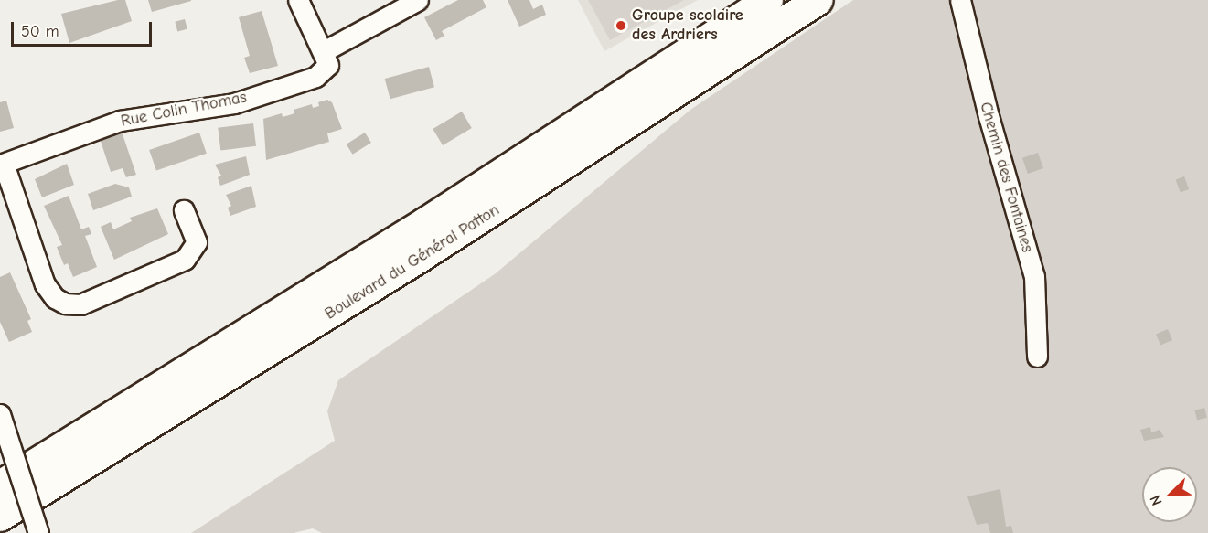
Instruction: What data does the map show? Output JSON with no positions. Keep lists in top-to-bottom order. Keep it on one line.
{"streets":{"highway":["Boulevard du Général Patton"],"street":["Rue Colin Thomas","Chemin des Fontaines"]},"places":["Groupe scolaire des Ardriers"],"scale_bar":"50 m","north":"bottom left"}
